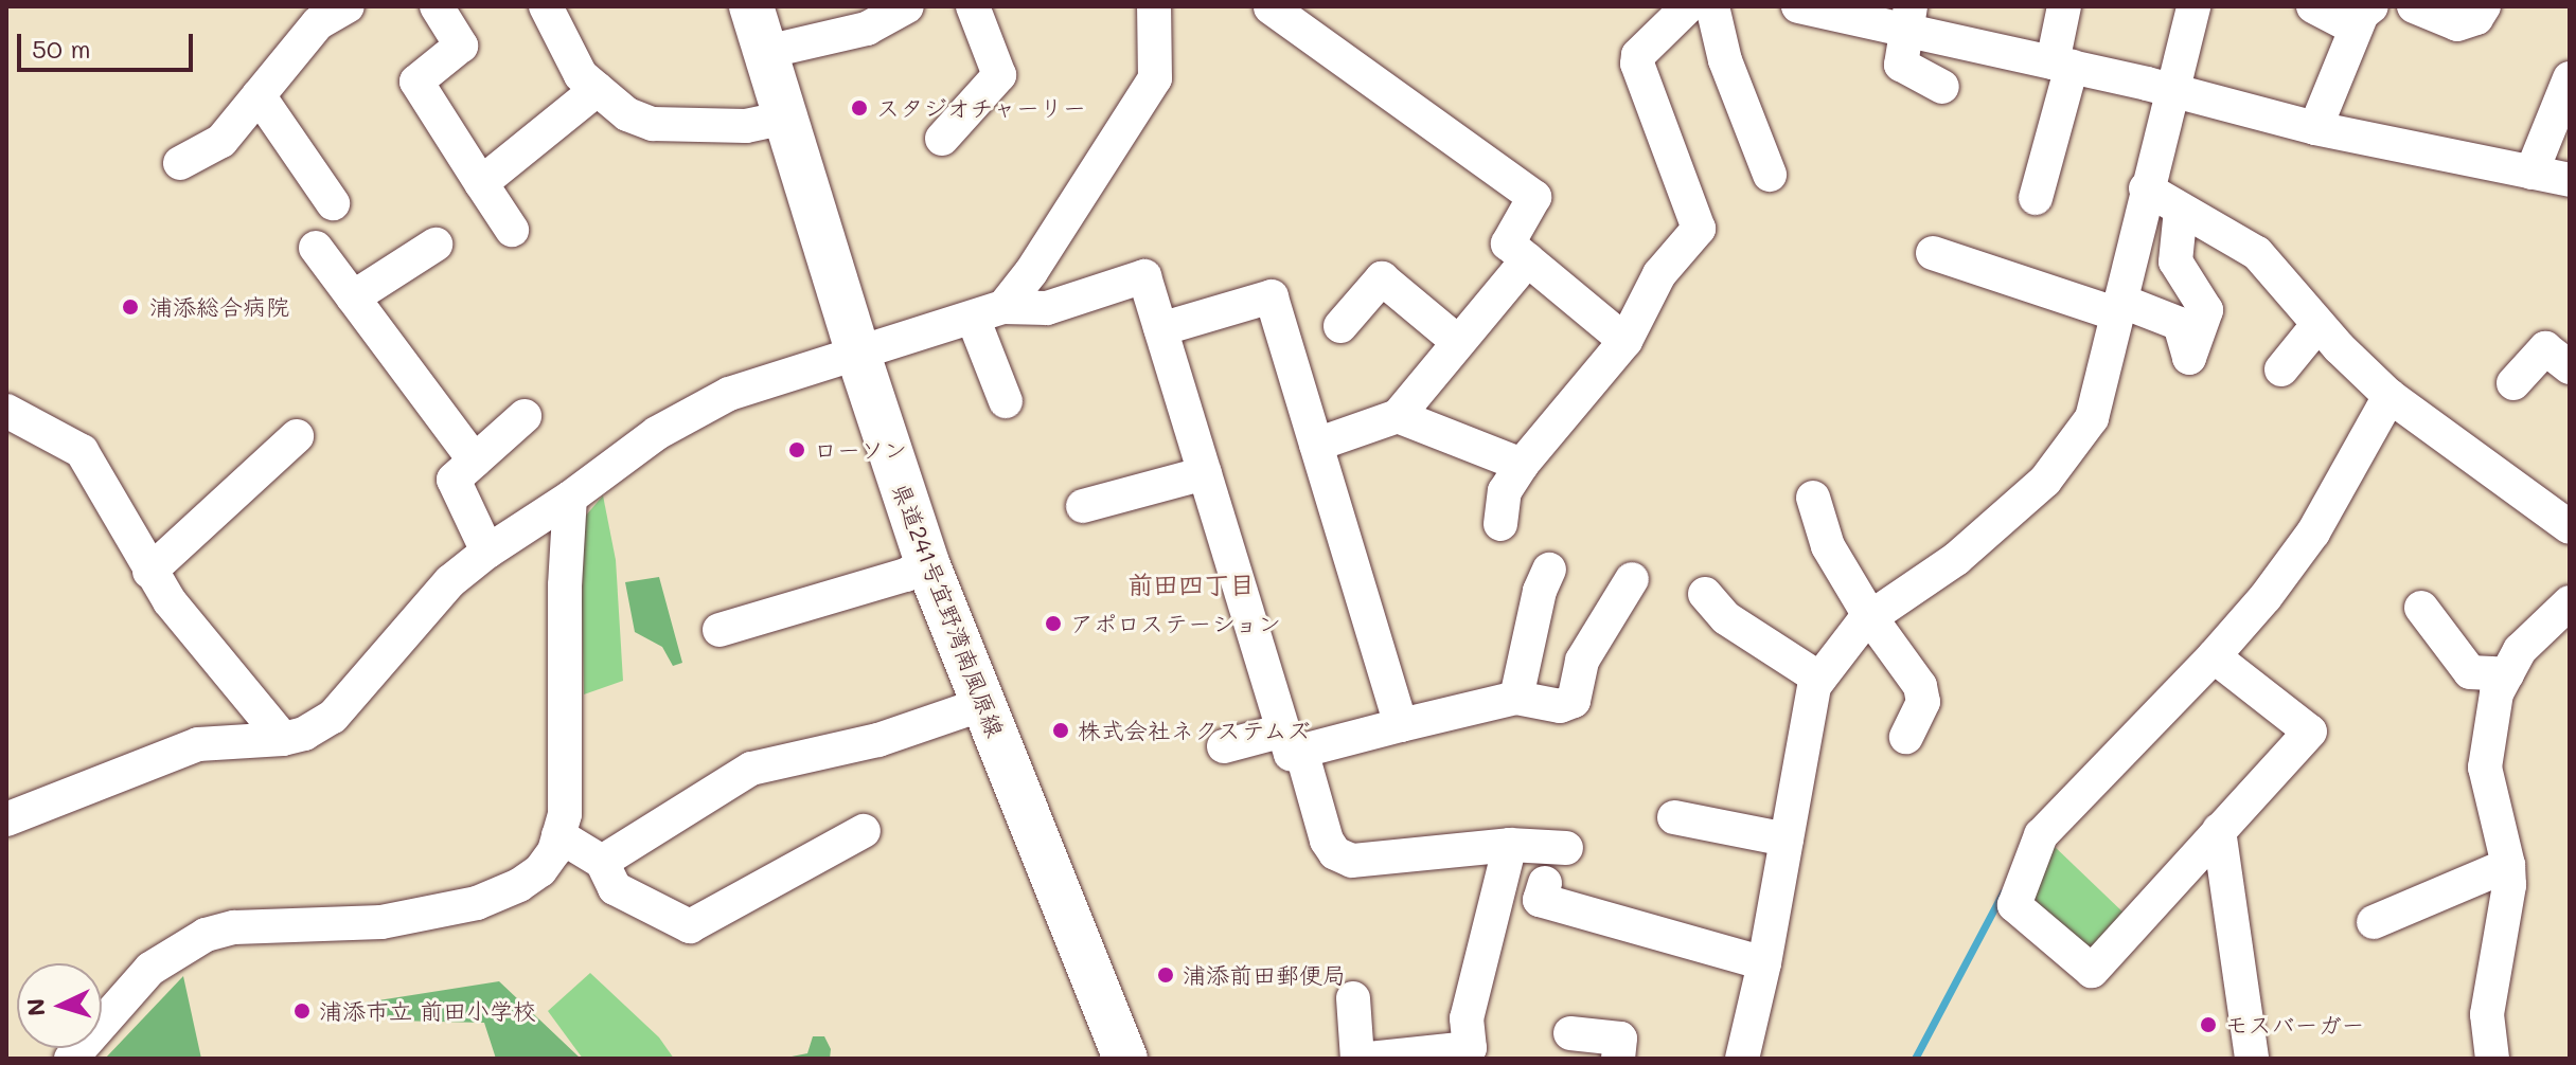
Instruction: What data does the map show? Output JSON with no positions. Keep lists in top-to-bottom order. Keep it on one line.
{"streets":{"main road":["県道241号宜野湾南風原線"]},"districts":["前田四丁目"],"places":["スタジオチャーリー","浦添総合病院","ローソン","アポロステーション","株式会社ネクステムズ","浦添前田郵便局","浦添市立 前田小学校","モスバーガー"],"scale_bar":"50 m","north":"left"}
